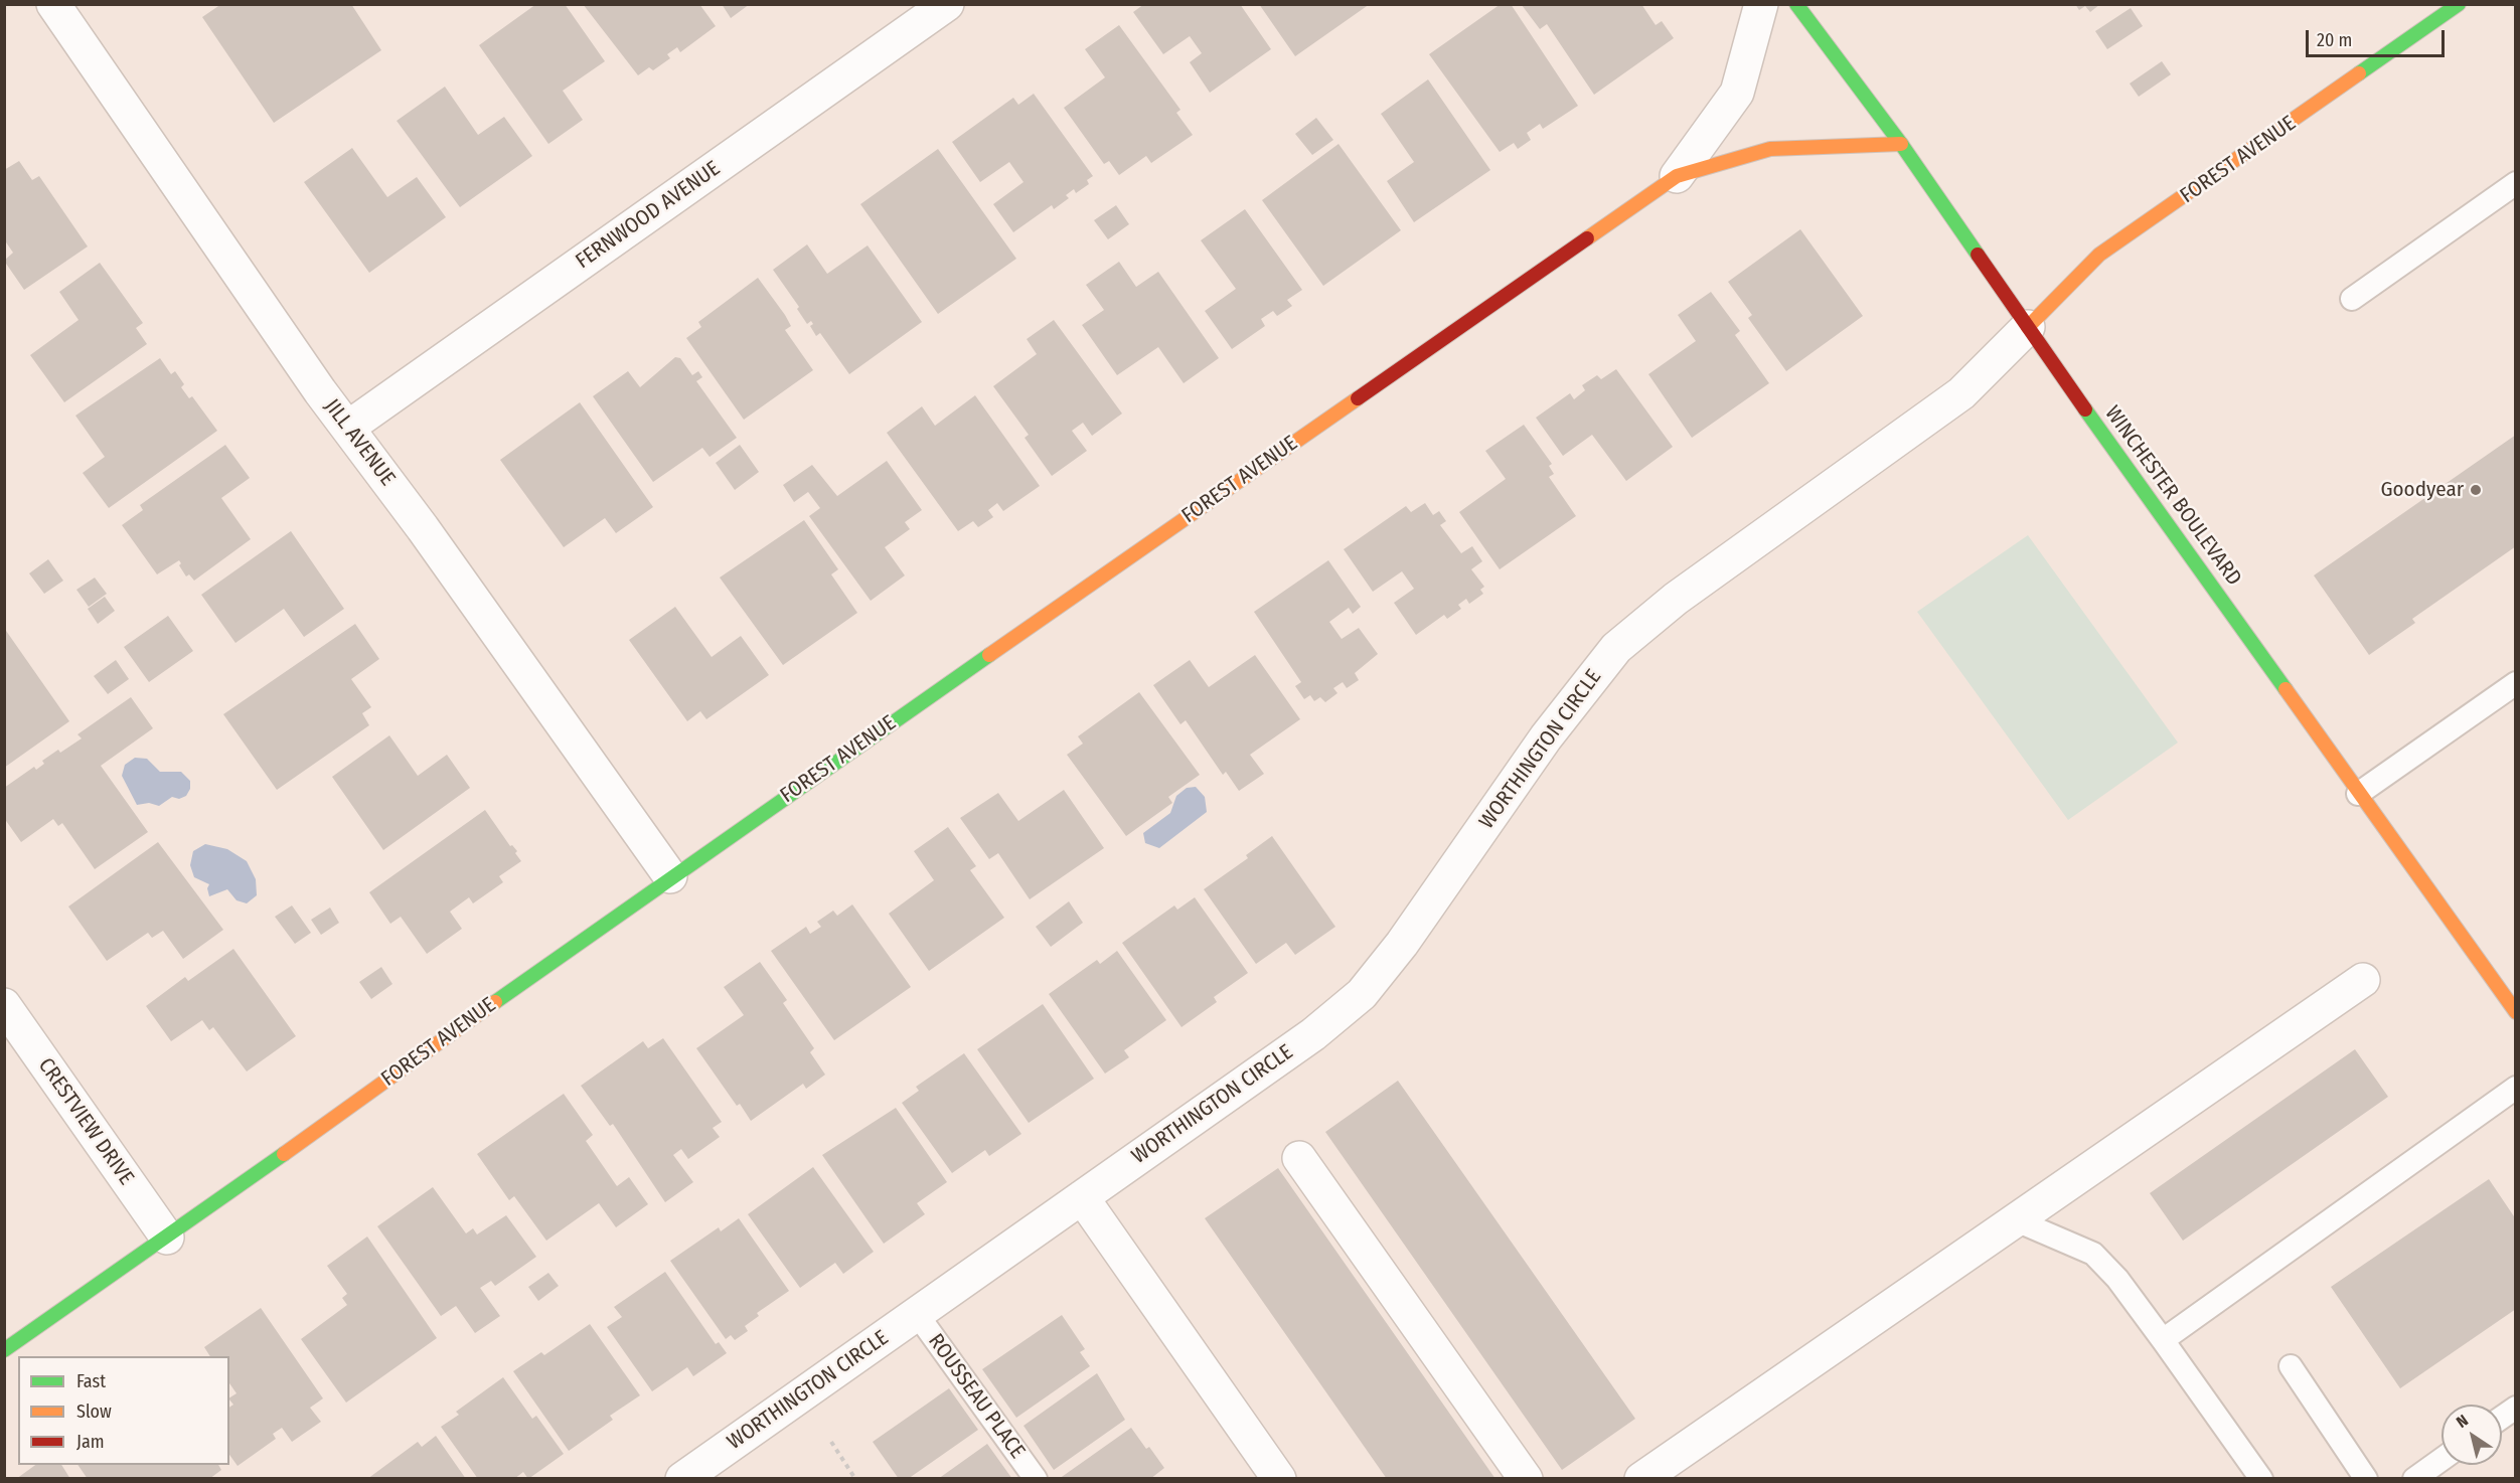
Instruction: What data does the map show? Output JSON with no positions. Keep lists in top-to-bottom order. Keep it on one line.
{"streets":{"street":["FOREST AVENUE","FERNWOOD AVENUE","JILL AVENUE","WINCHESTER BOULEVARD","WORTHINGTON CIRCLE","CRESTVIEW DRIVE"],"lane":["ROUSSEAU PLACE"]},"crossings":[["FOREST AVENUE","JILL AVENUE"],["FOREST AVENUE","WINCHESTER BOULEVARD"],["FOREST AVENUE","WORTHINGTON CIRCLE"],["FOREST AVENUE","CRESTVIEW DRIVE"],["FERNWOOD AVENUE","JILL AVENUE"],["WINCHESTER BOULEVARD","WORTHINGTON CIRCLE"],["WORTHINGTON CIRCLE","ROUSSEAU PLACE"]],"places":["Goodyear"],"legend":["Fast","Slow","Jam"],"scale_bar":"20 m","north":"top left"}
